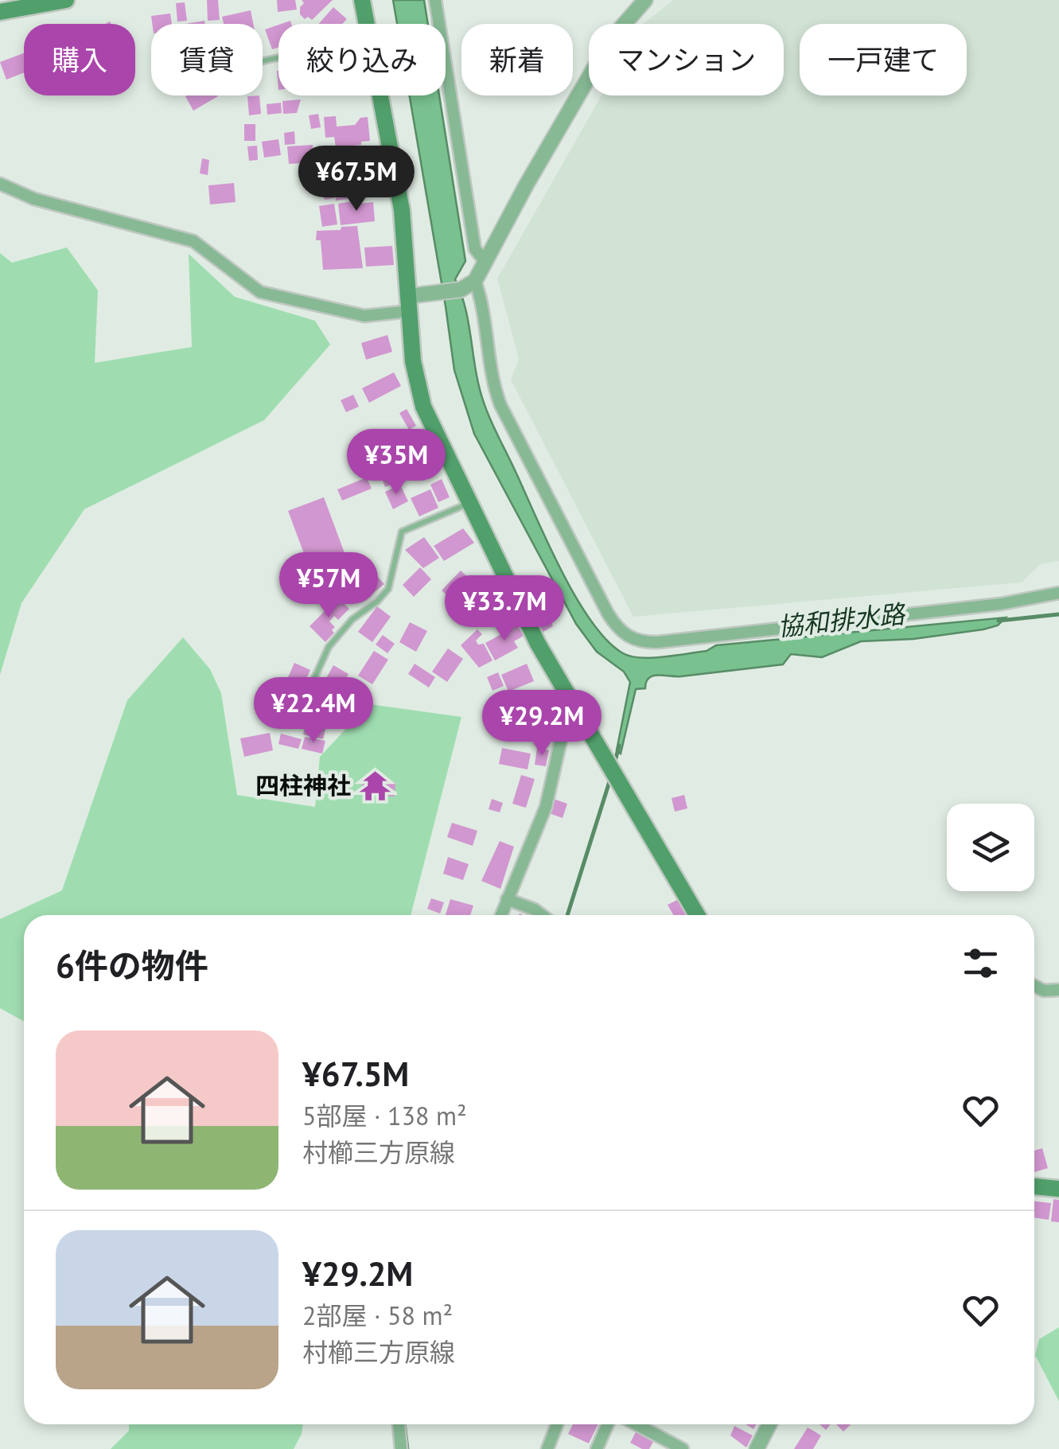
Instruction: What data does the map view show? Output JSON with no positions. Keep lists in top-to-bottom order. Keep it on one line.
{"water":["協和排水路"],"places":{"temple":["四柱神社"]},"page":{"chip":["購入","賃貸","絞り込み","新着","マンション","一戸建て"],"price":["¥67.5M","¥35M","¥57M","¥33.7M","¥22.4M","¥29.2M"],"heading":"6件の物件","list":[{"name":"¥67.5M","note":"5部屋 · 138 m² · 村櫛三方原線"},{"name":"¥29.2M","note":"2部屋 · 58 m² · 村櫛三方原線"}]}}
